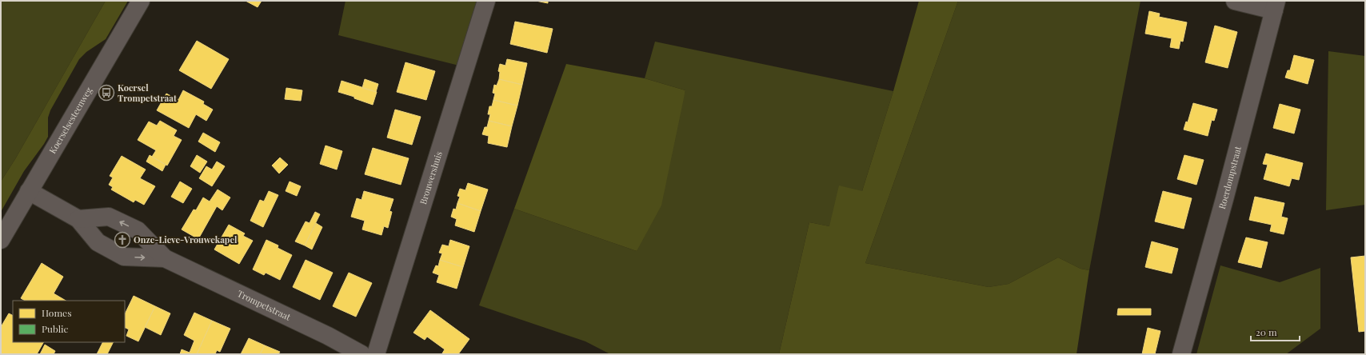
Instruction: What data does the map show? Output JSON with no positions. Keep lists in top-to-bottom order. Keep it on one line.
{"streets":{"street":["Koerselsesteenweg","Brouwershuis","Roerdompstraat","Trompetstraat"]},"crossings":[["Koerselsesteenweg","Trompetstraat"]],"places":{"bus stop":["Koersel Trompetstraat"],"church":["Onze-Lieve-Vrouwekapel"]},"legend":["Homes","Public"],"scale_bar":"20 m"}
